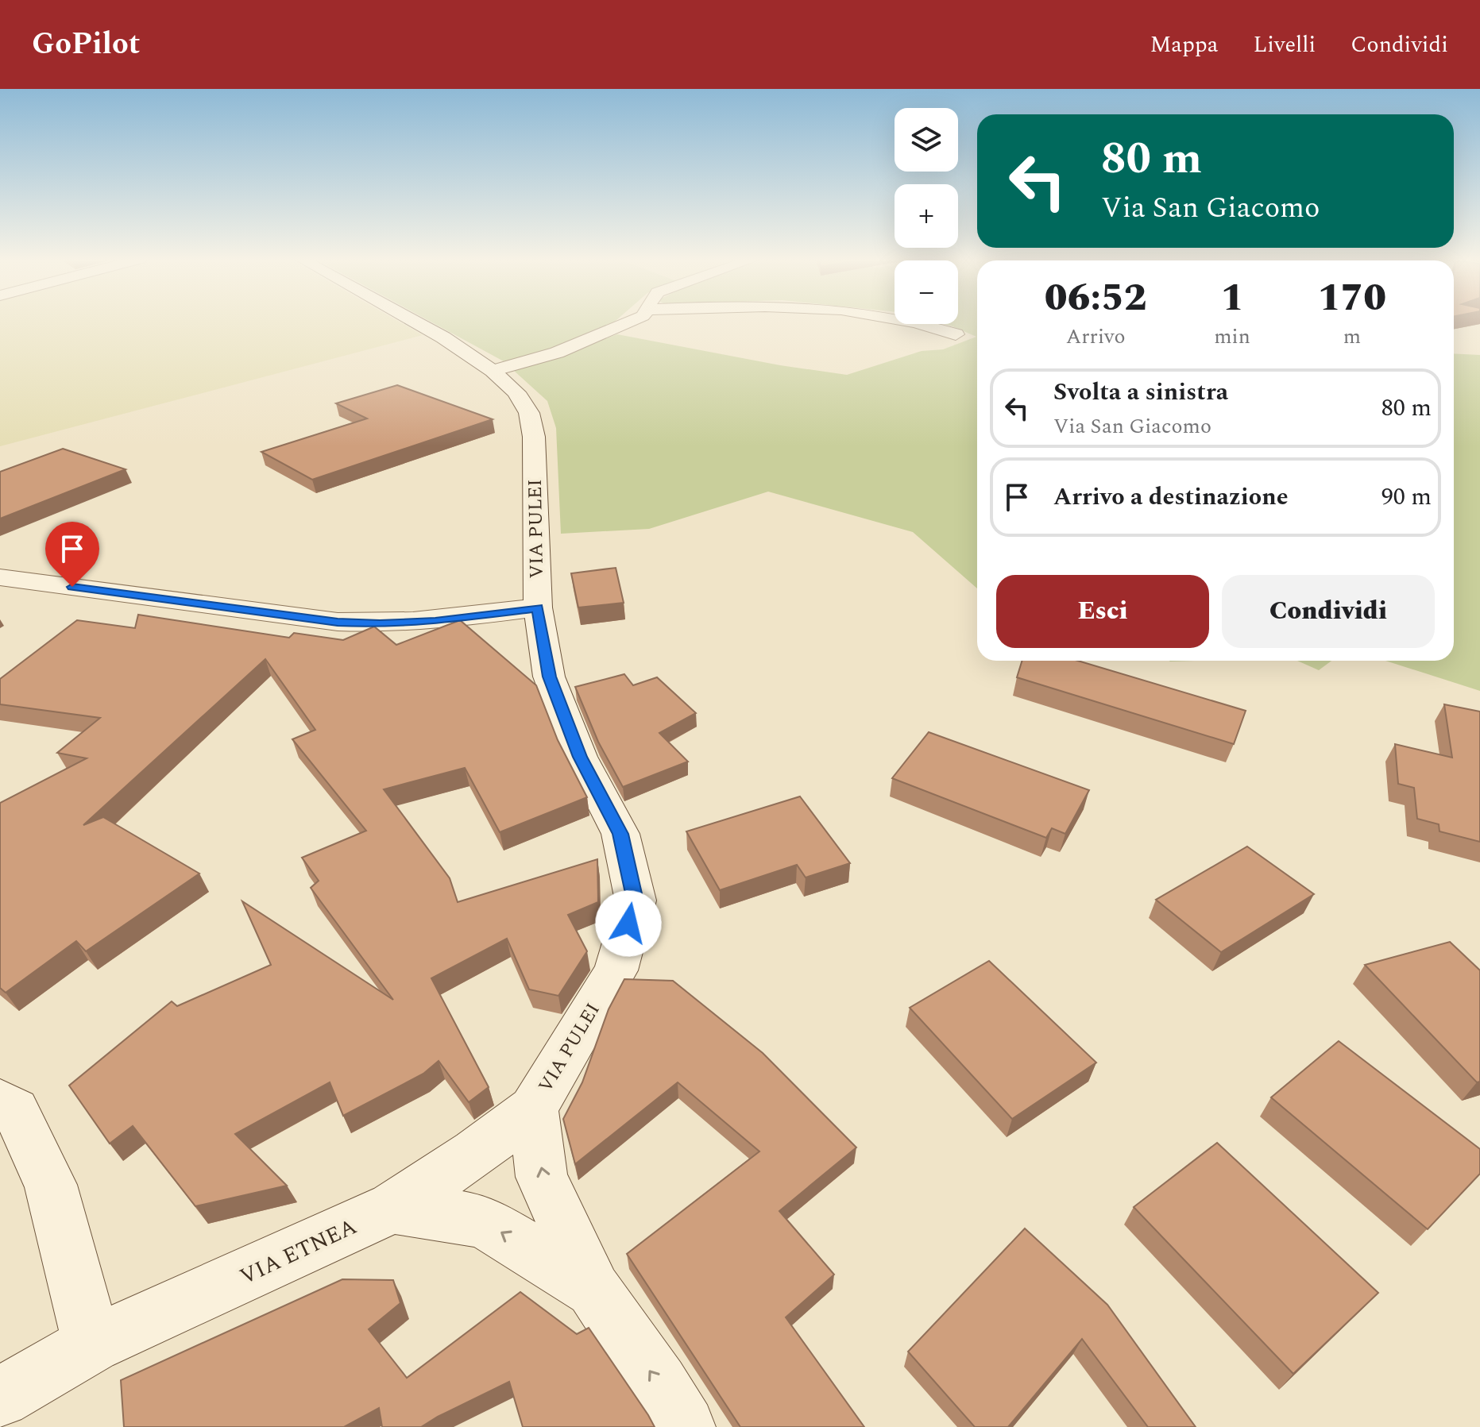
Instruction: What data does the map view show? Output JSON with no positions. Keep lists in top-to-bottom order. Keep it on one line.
{"streets":{"main road":["VIA PULEI","VIA ETNEA"]},"crossings":[["VIA PULEI","VIA ETNEA"]],"page":{"header":"GoPilot","nav":["Mappa","Livelli","Condividi"],"map_buttons":["+","−"],"turn":["80 m","Via San Giacomo"],"eta":["06:52","Arrivo","1","min","170","m"],"list":[{"name":"Svolta a sinistra","note":"Via San Giacomo","value":"80 m"},{"name":"Arrivo a destinazione","value":"90 m"}],"buttons":["Esci","Condividi"]}}
